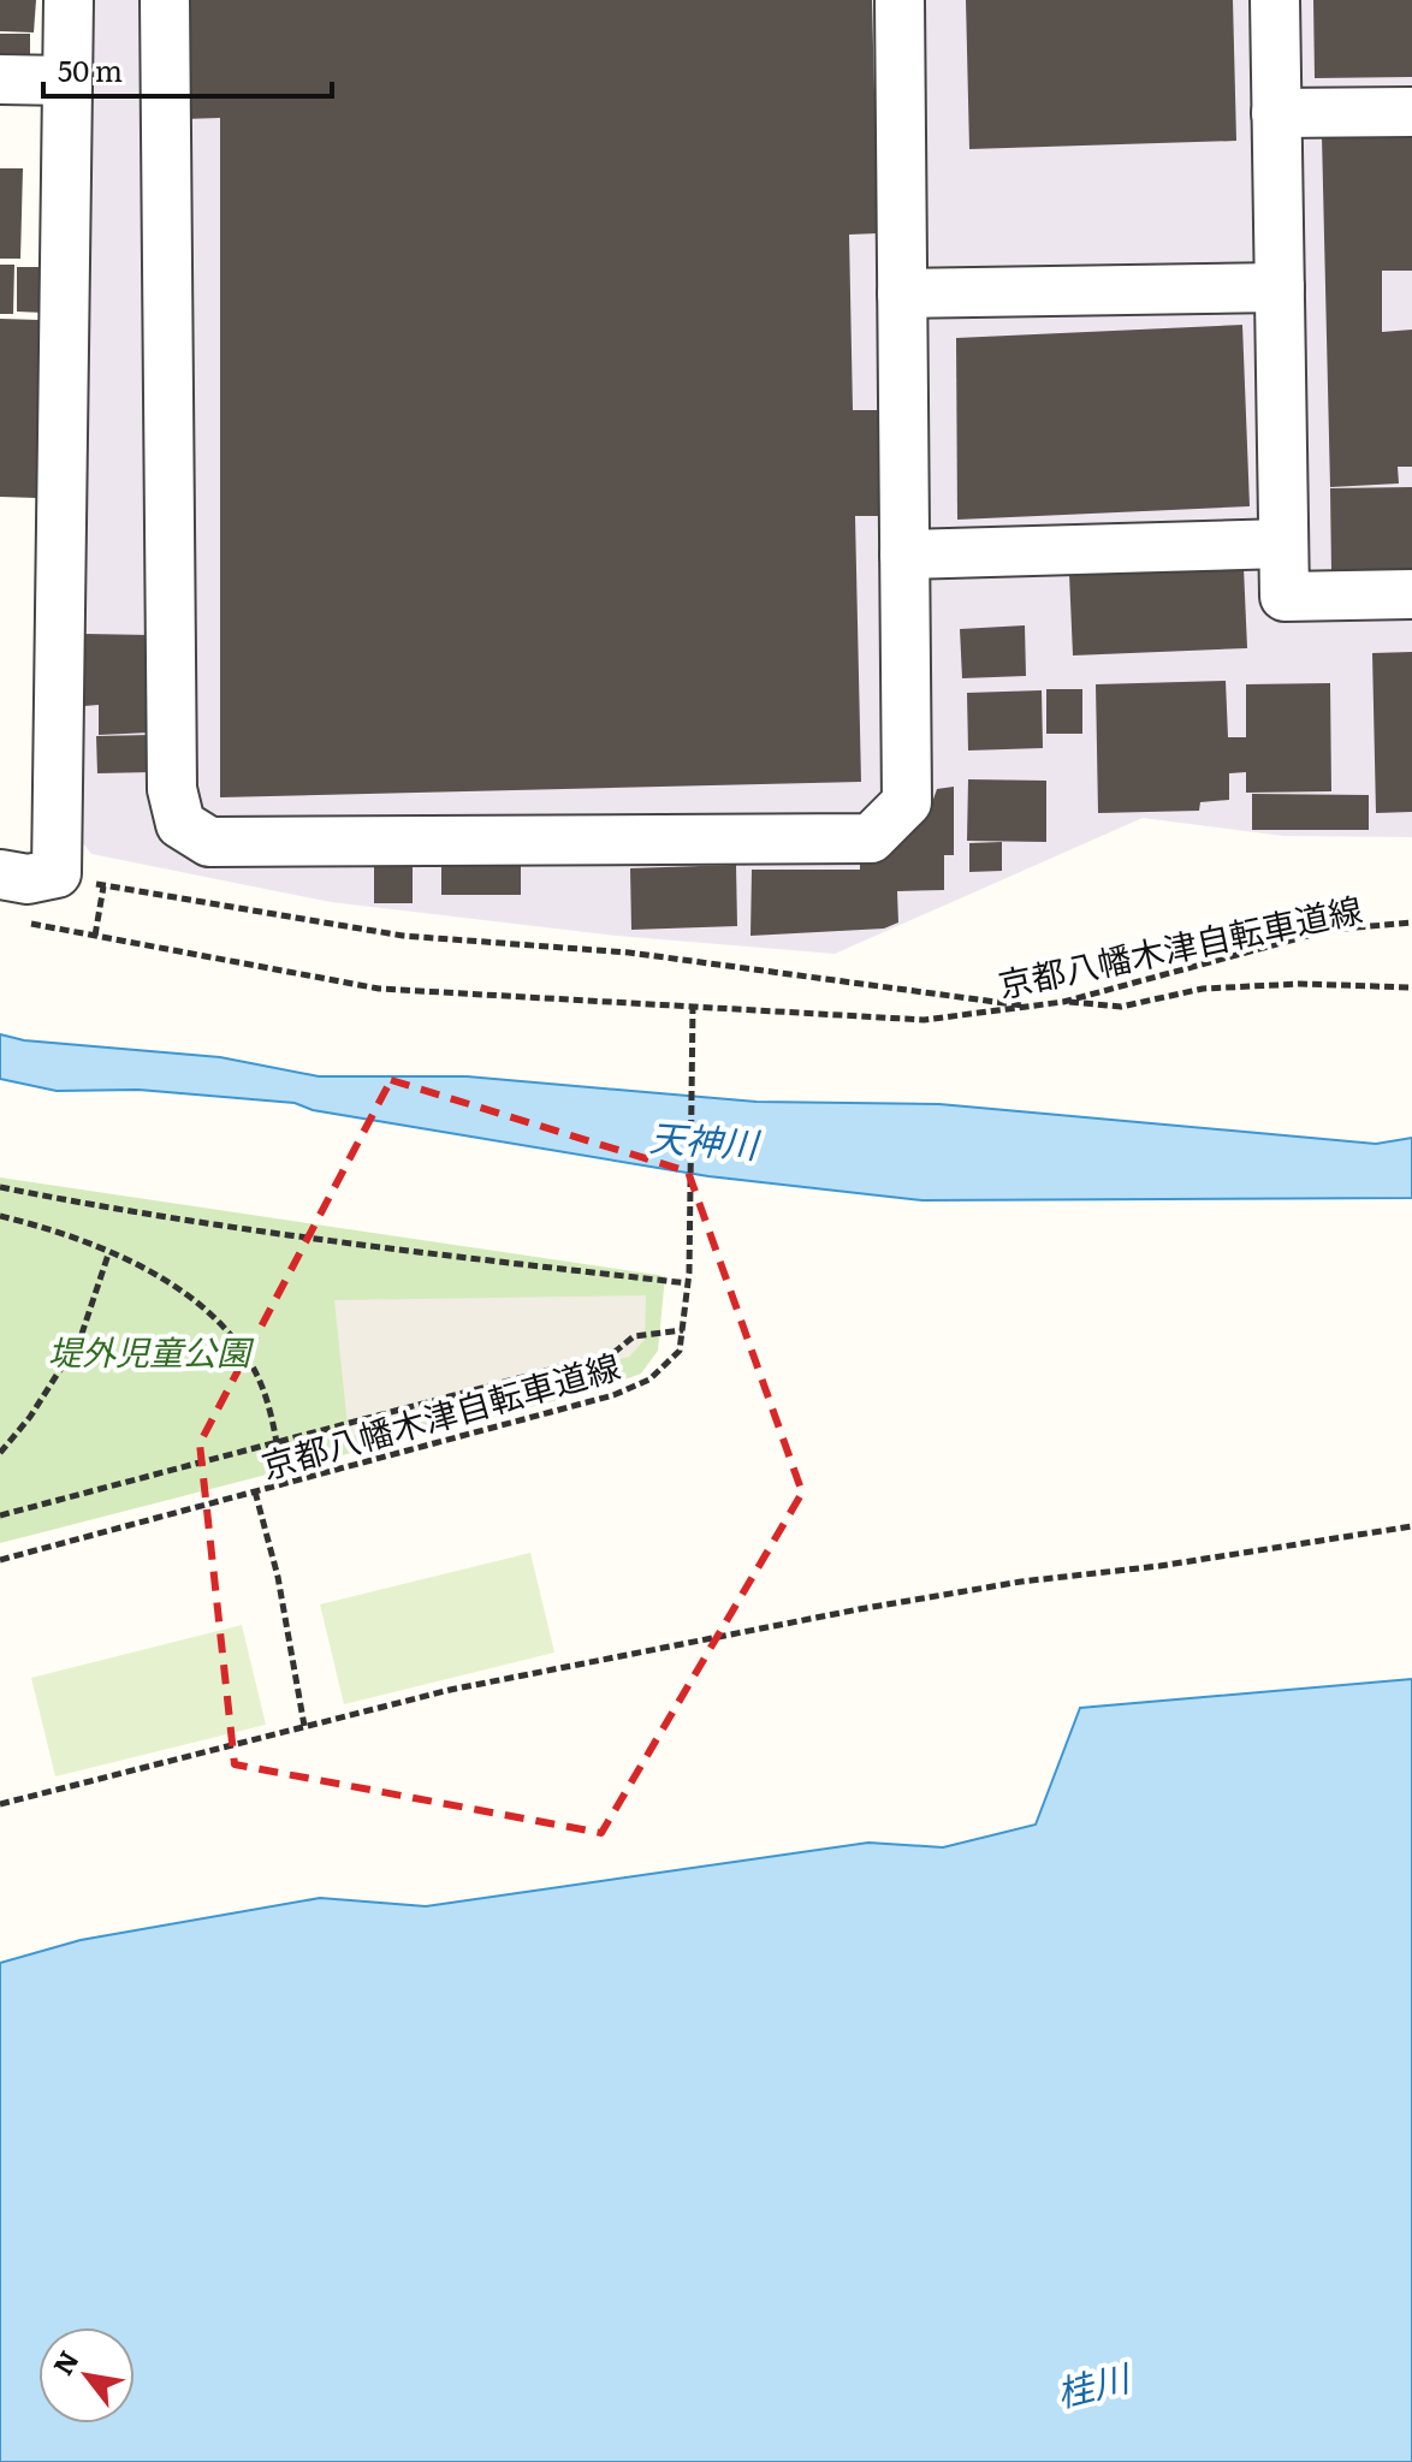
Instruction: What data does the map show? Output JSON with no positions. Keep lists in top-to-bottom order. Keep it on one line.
{"streets":{"path":["京都八幡木津自転車道線"]},"water":["天神川","桂川"],"parks":["堤外児童公園"],"scale_bar":"50 m","north":"top left"}
